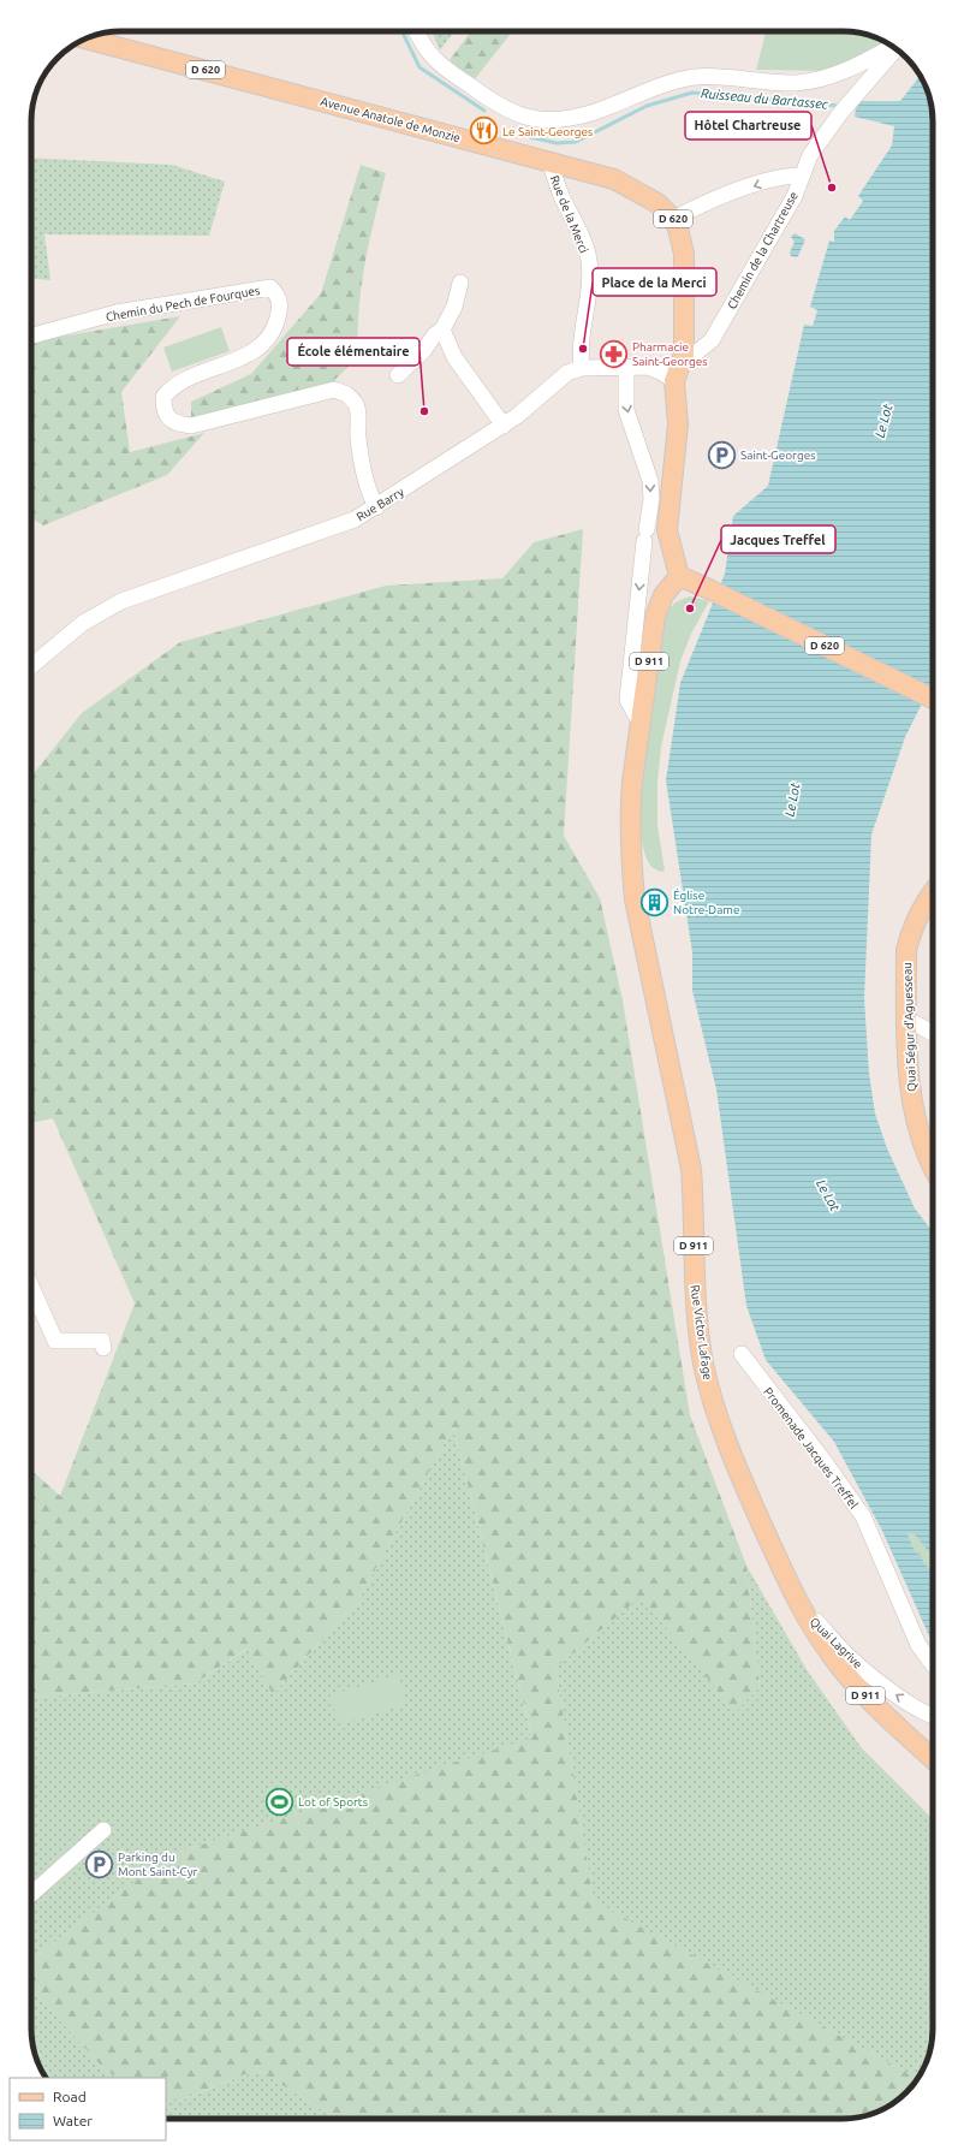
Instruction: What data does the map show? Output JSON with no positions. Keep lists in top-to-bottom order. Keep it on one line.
{"streets":{"main road":["D 620","Avenue Anatole de Monzie","D 911","Quai Ségur d'Aguesseau","Rue Victor Lafage"],"street":["Rue de la Merci","Chemin de la Chartreuse","Chemin du Pech de Fourques","Rue Barry","Promenade Jacques Treffel","Quai Lagrive"]},"crossings":[["D 620","Avenue Anatole de Monzie"],["D 620","D 911"],["Avenue Anatole de Monzie","Rue de la Merci"],["Avenue Anatole de Monzie","Chemin de la Chartreuse"],["Rue de la Merci","Rue Barry"],["Chemin du Pech de Fourques","Rue Barry"],["D 911","Rue Victor Lafage"],["Rue Victor Lafage","Quai Lagrive"]],"one_way":["Quai Lagrive"],"water":["Ruisseau du Bartassec","Le Lot"],"places":{"restaurant":["Le Saint-Georges"],"other":["Hôtel Chartreuse","Place de la Merci","École élémentaire","Jacques Treffel"],"pharmacy":["Pharmacie Saint-Georges"],"parking":["Saint-Georges","Parking du Mont Saint-Cyr"],"building":["Église Notre-Dame"],"sports":["Lot of Sports"]},"legend":["Road","Water"]}
